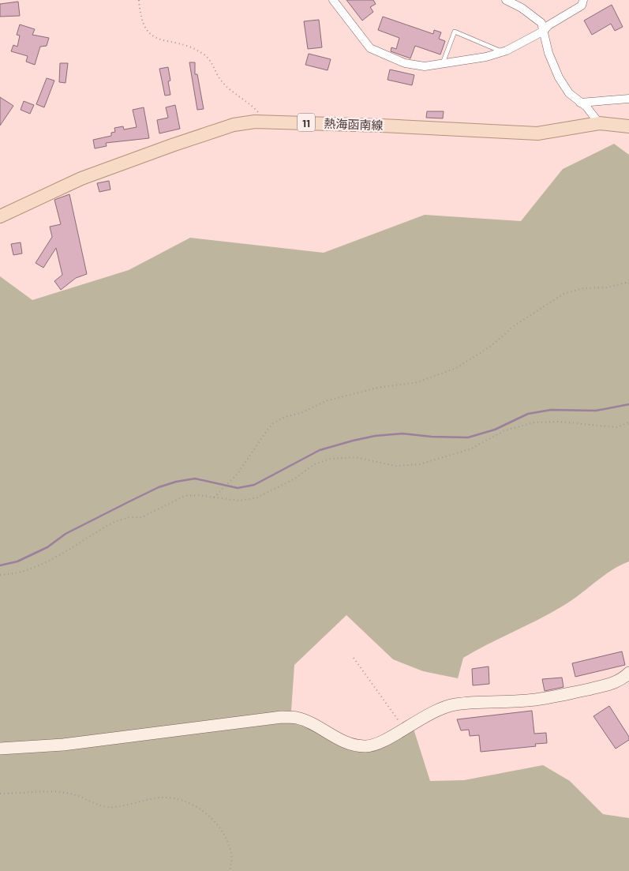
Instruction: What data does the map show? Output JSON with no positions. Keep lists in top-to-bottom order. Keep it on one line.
{"streets":{"main road":["11","熱海函南線"]}}
